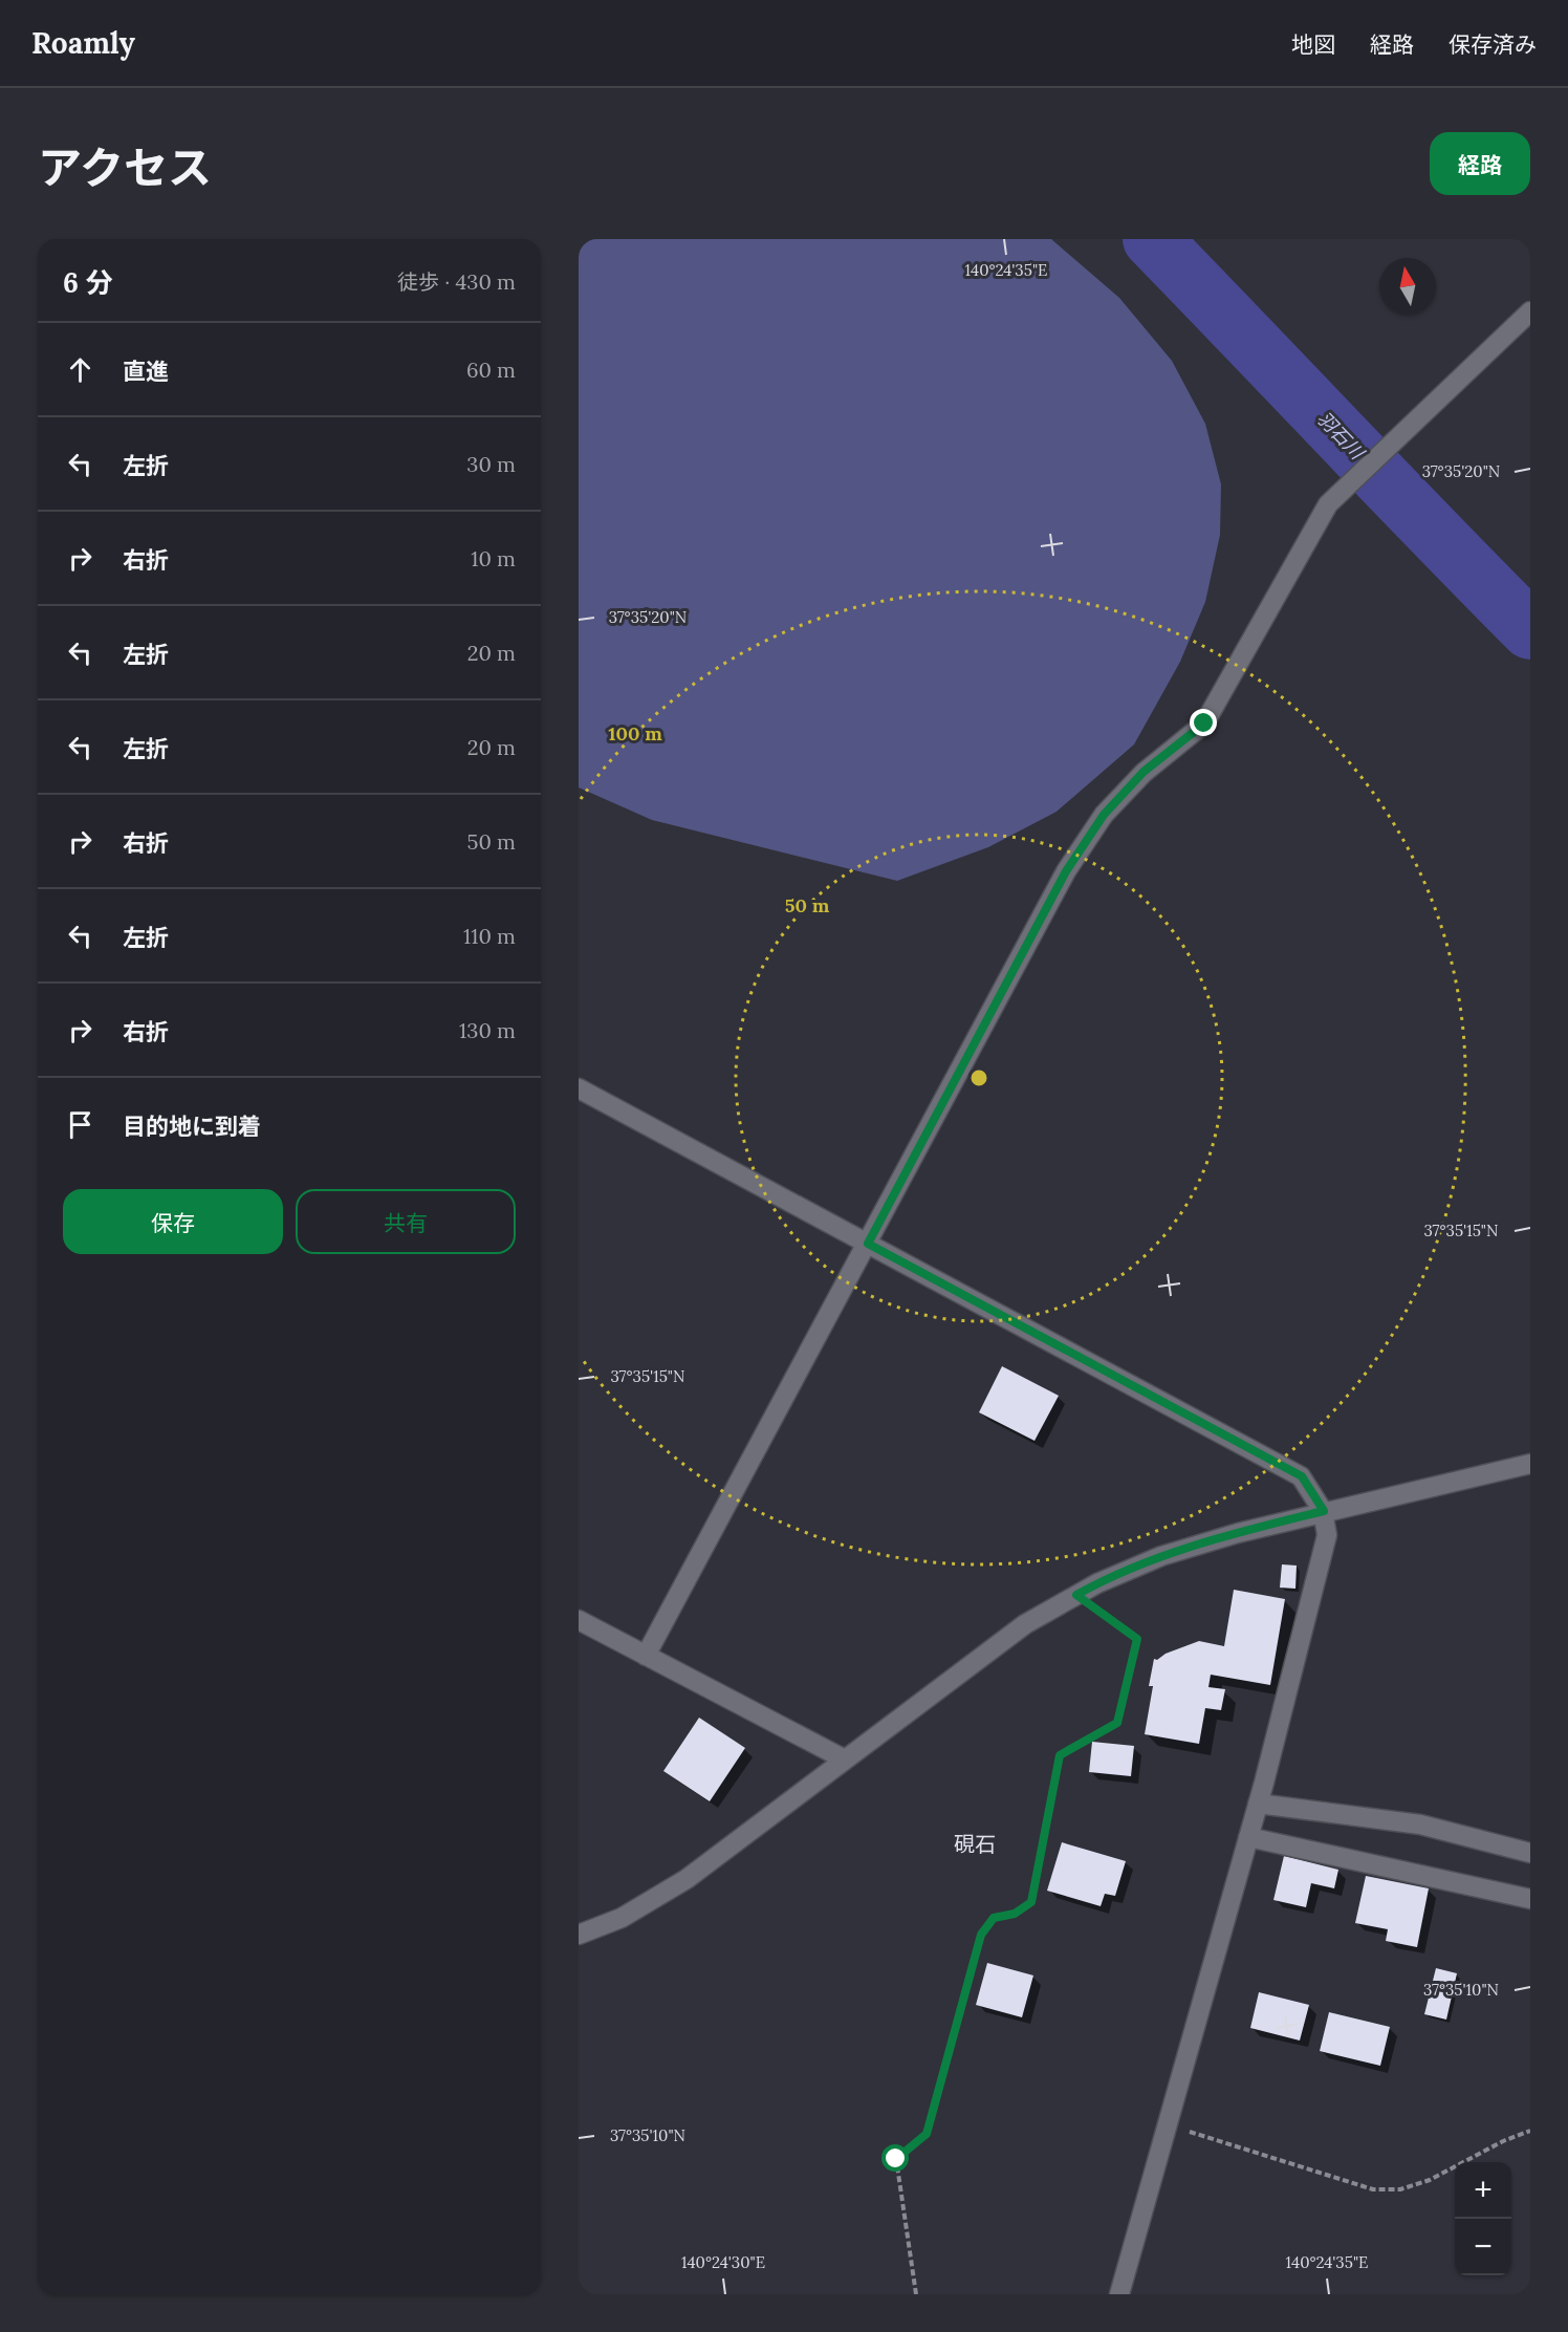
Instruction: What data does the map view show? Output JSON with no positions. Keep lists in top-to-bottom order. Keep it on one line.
{"districts":["硯石"],"water":["羽石川"],"north":"top","page":{"header":"Roamly","nav":["地図","経路","保存済み"],"title":"アクセス","buttons":["経路",["保存","共有"]],"heading":["6 分","徒歩 · 430 m"],"list":[["直進","60 m"],["左折","30 m"],["右折","10 m"],["左折","20 m"],["左折","20 m"],["右折","50 m"],["左折","110 m"],["右折","130 m"],"目的地に到着"],"map_buttons":["+","−"]},"coordinates":["140°24'35\"E","37°35'20\"N","37°35'15\"N","37°35'10\"N","140°24'30\"E"],"rings":["100 m","50 m"]}
